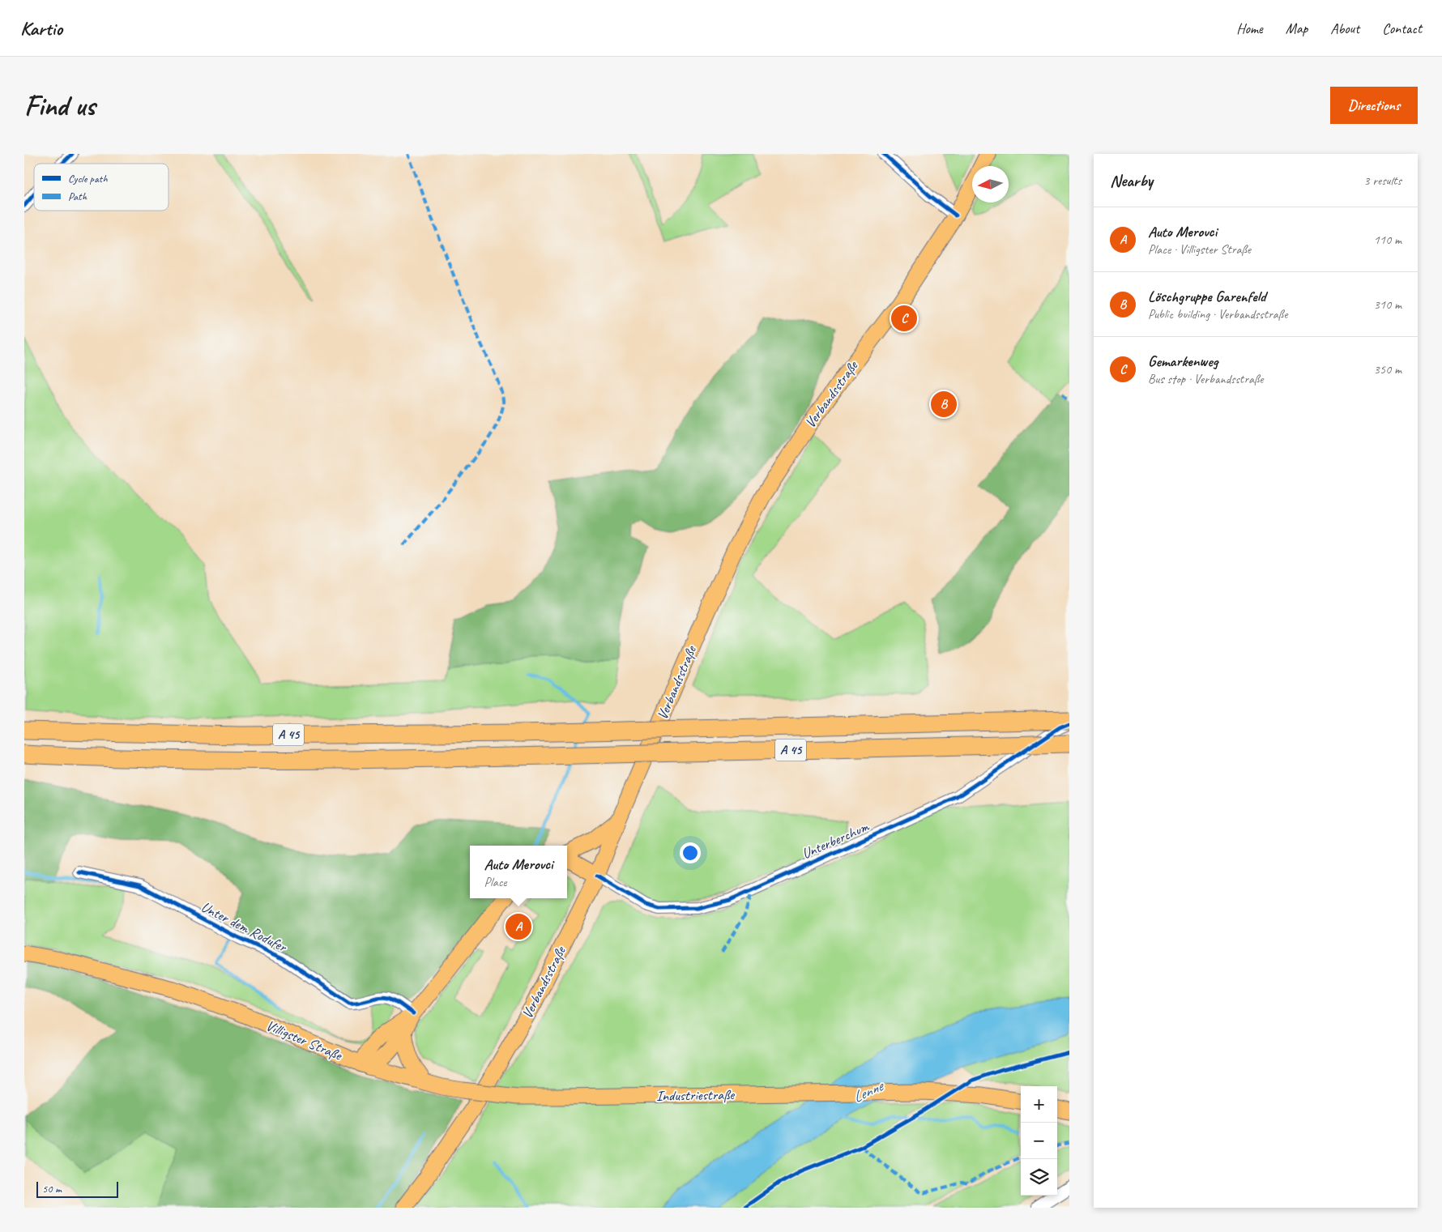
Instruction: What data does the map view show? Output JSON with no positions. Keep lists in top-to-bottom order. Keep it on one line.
{"streets":{"highway":["A 45"],"main road":["Verbandsstraße","Villigster Straße","Industriestraße"],"street":["Unterberchum","Unter dem Rodufer"]},"crossings":[["Verbandsstraße","Unterberchum"],["A 45","Unterberchum"],["Villigster Straße","Industriestraße"]],"water":["Lenne"],"legend":["Cycle path","Path"],"scale_bar":"50 m","north":"left","page":{"header":"Kartio","nav":["Home","Map","About","Contact"],"buttons":"Directions","title":"Find us","heading":["Nearby","3 results"],"list":[{"mark":"A","name":"Auto Merovci","note":"Place · Villigster Straße","value":"110 m"},{"mark":"B","name":"Löschgruppe Garenfeld","note":"Public building · Verbandsstraße","value":"310 m"},{"mark":"C","name":"Gemarkenweg","note":"Bus stop · Verbandsstraße","value":"350 m"}],"pins":["C","B","A"],"popup":["Auto Merovci","Place"],"map_buttons":["+","−"],"scale":"50 m"}}
